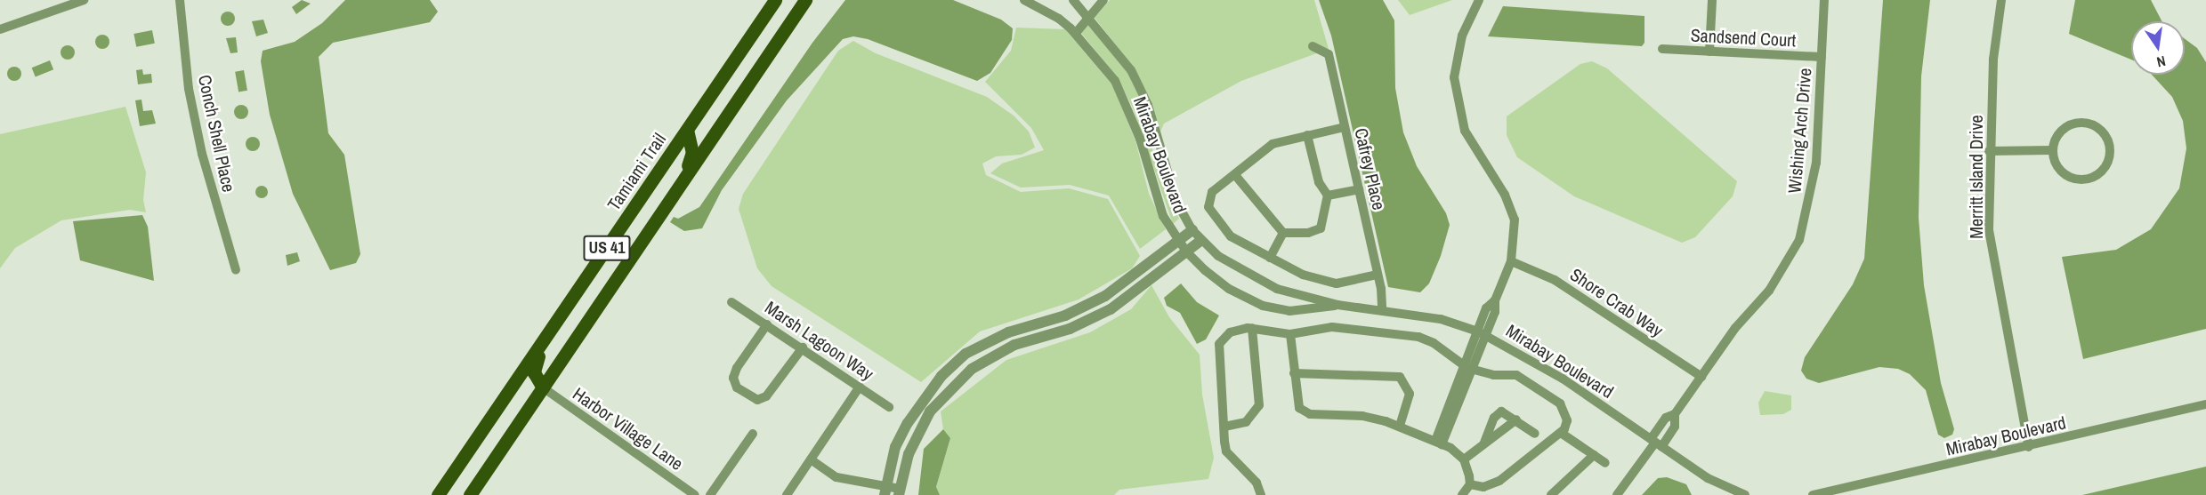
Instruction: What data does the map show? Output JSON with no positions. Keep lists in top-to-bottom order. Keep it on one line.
{"streets":{"main road":["Tamiami Trail","US 41"],"street":["Sandsend Court","Wishing Arch Drive","Conch Shell Place","Mirabay Boulevard","Cafrey Place","Merritt Island Drive","Shore Crab Way","Marsh Lagoon Way","Harbor Village Lane"]},"crossings":[["Sandsend Court","Wishing Arch Drive"],["Wishing Arch Drive","Mirabay Boulevard"],["Wishing Arch Drive","Shore Crab Way"],["Mirabay Boulevard","Cafrey Place"],["Mirabay Boulevard","Merritt Island Drive"],["US 41","Harbor Village Lane"]],"north":"bottom"}
